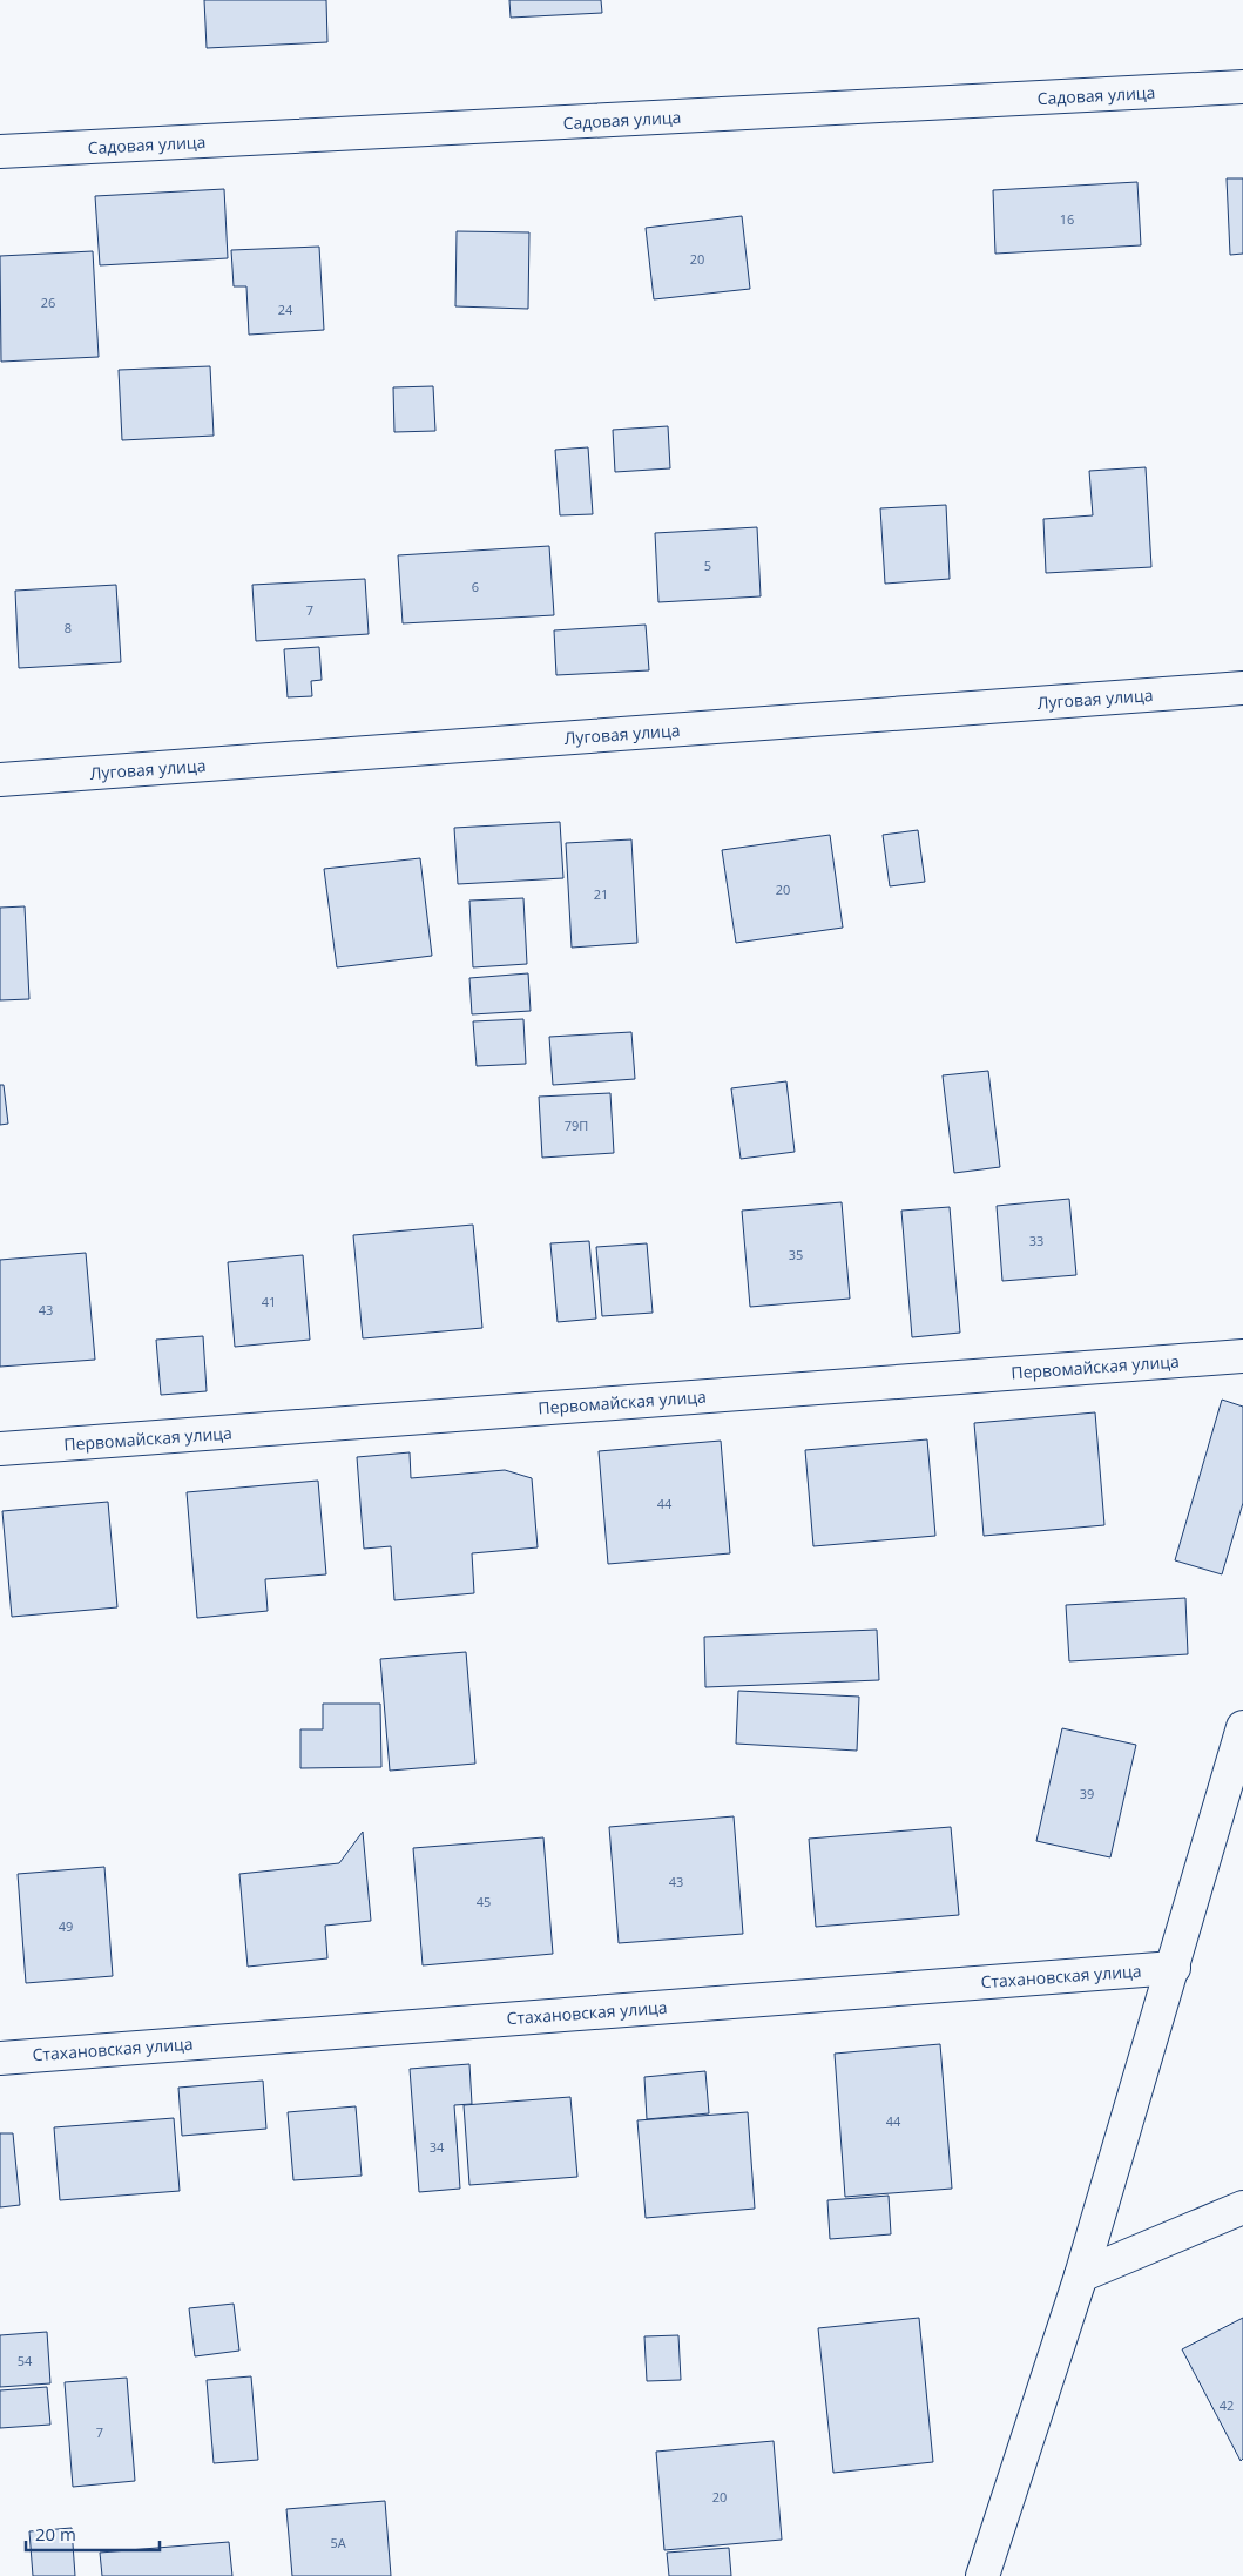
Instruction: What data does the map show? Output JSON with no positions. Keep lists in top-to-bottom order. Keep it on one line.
{"streets":{"street":["Садовая улица","Луговая улица","Первомайская улица","Стахановская улица"]},"house_numbers":["16","20","26","24","5","6","7","8","20","21","79П","33","35","41","43","44","39","43","45","49","44","34","54","42","7","20","5А"],"scale_bar":"20 m"}
